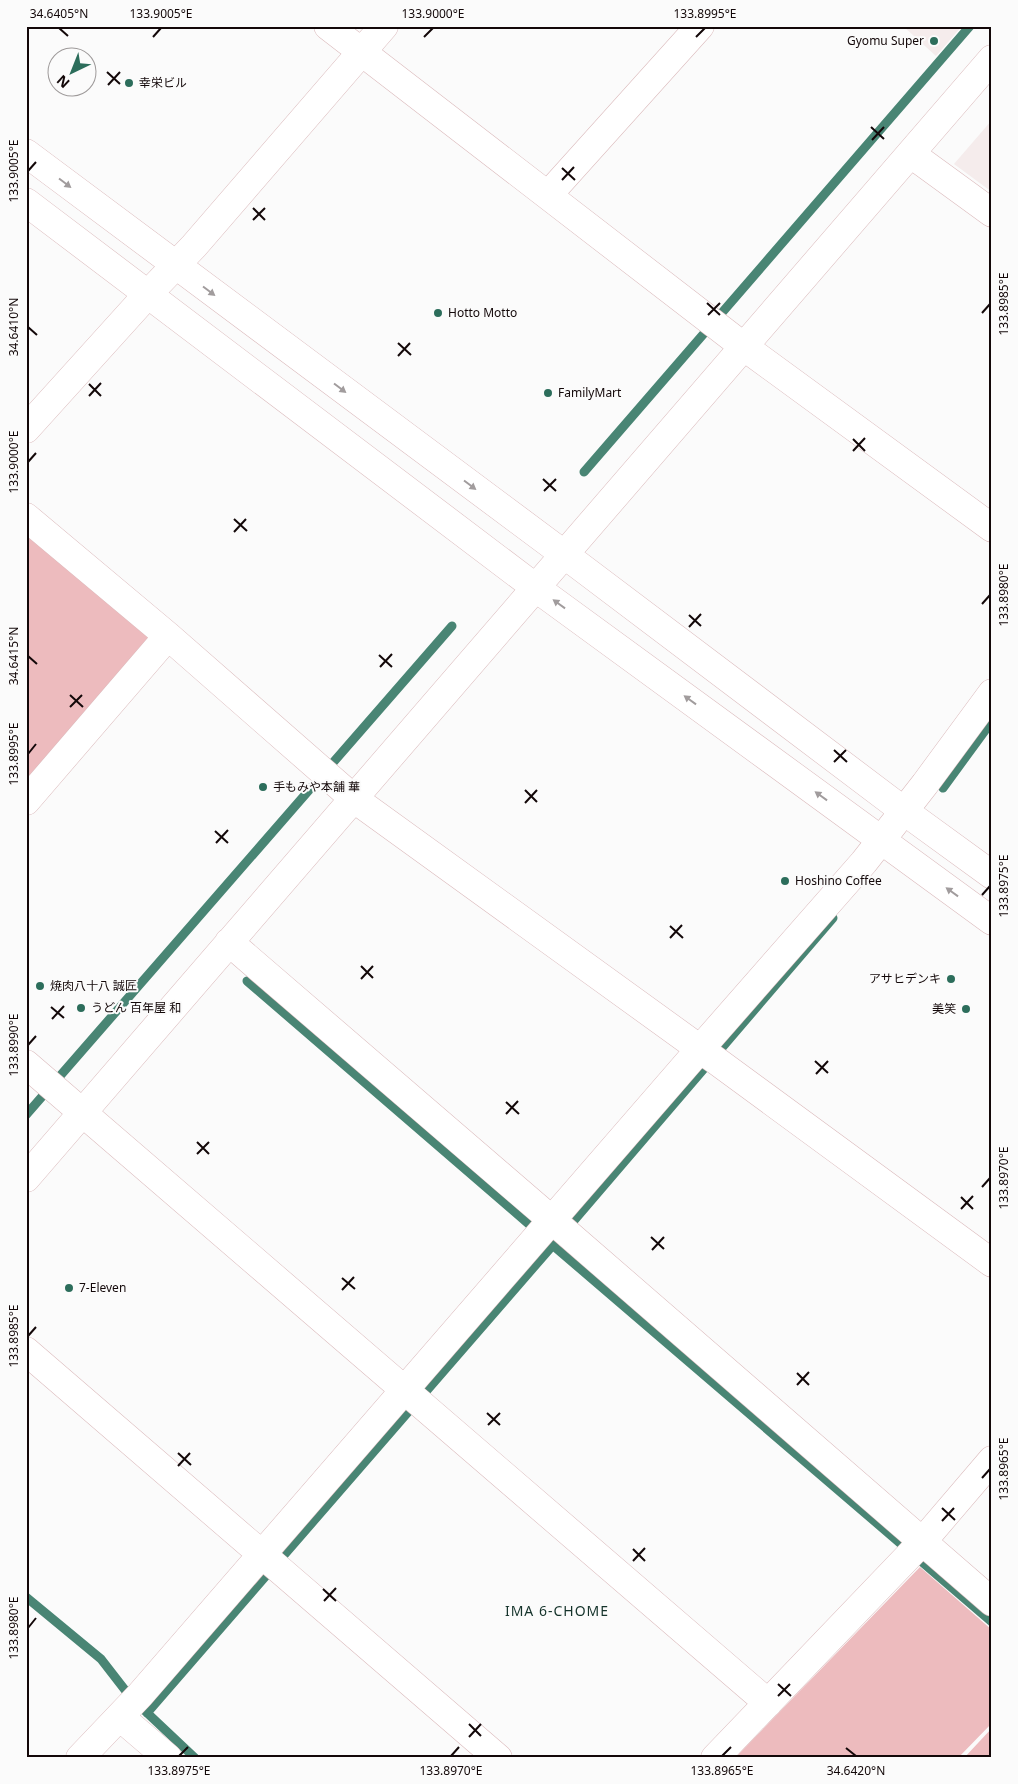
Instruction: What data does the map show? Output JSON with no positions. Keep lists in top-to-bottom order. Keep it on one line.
{"districts":["IMA 6-CHOME"],"places":["Gyomu Super","幸栄ビル","Hotto Motto","FamilyMart","手もみや本舗 華","Hoshino Coffee","アサヒデンキ","焼肉八十八 誠匠","うどん 百年屋 和","美笑","7-Eleven"],"north":"bottom left","coordinates":["34.6405°N","133.9005°E","133.9000°E","133.8995°E","133.8985°E","34.6410°N","133.8980°E","34.6415°N","133.8975°E","133.8990°E","133.8970°E","133.8965°E","34.6420°N"]}
